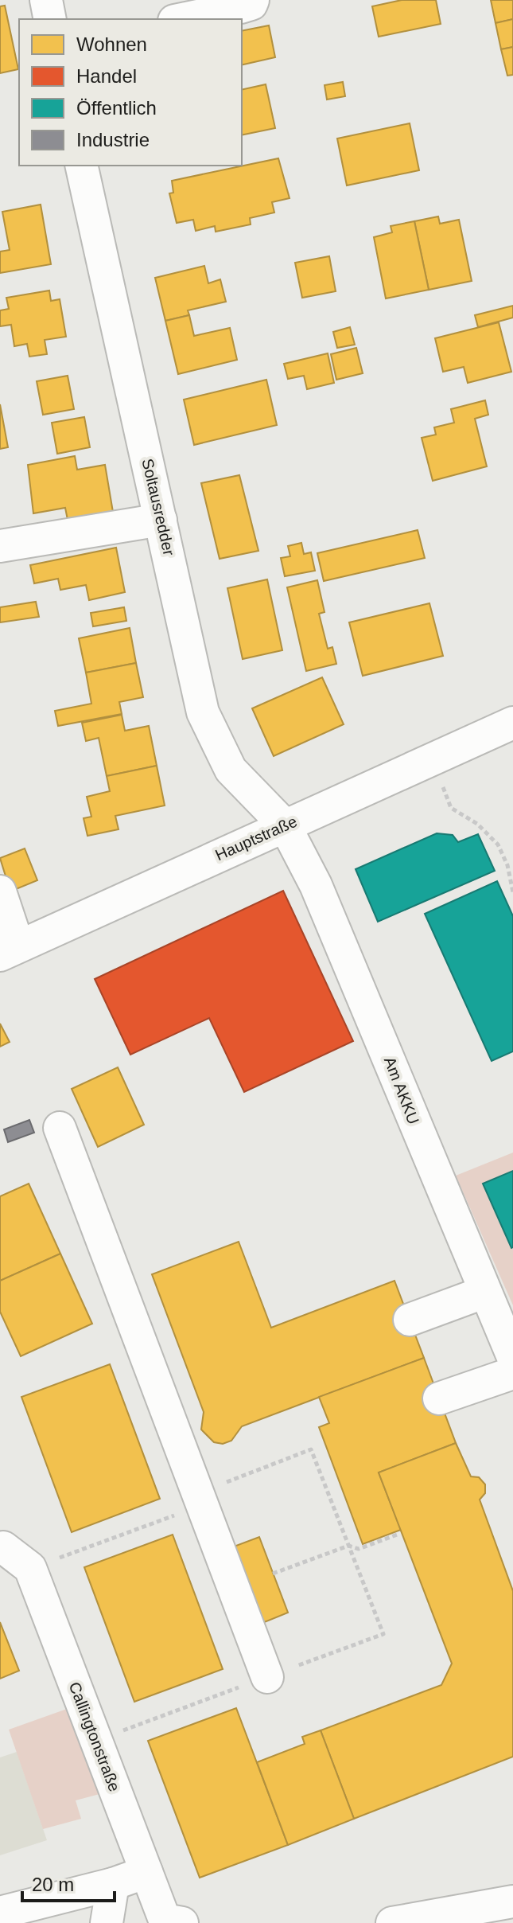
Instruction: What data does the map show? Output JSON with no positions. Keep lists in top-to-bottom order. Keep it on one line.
{"streets":{"street":["Soltausredder","Hauptstraße","Am AKKU","Callingtonstraße"]},"crossings":[["Soltausredder","Hauptstraße"],["Soltausredder","Am AKKU"],["Hauptstraße","Am AKKU"]],"legend":["Wohnen","Handel","Öffentlich","Industrie"],"scale_bar":"20 m"}
